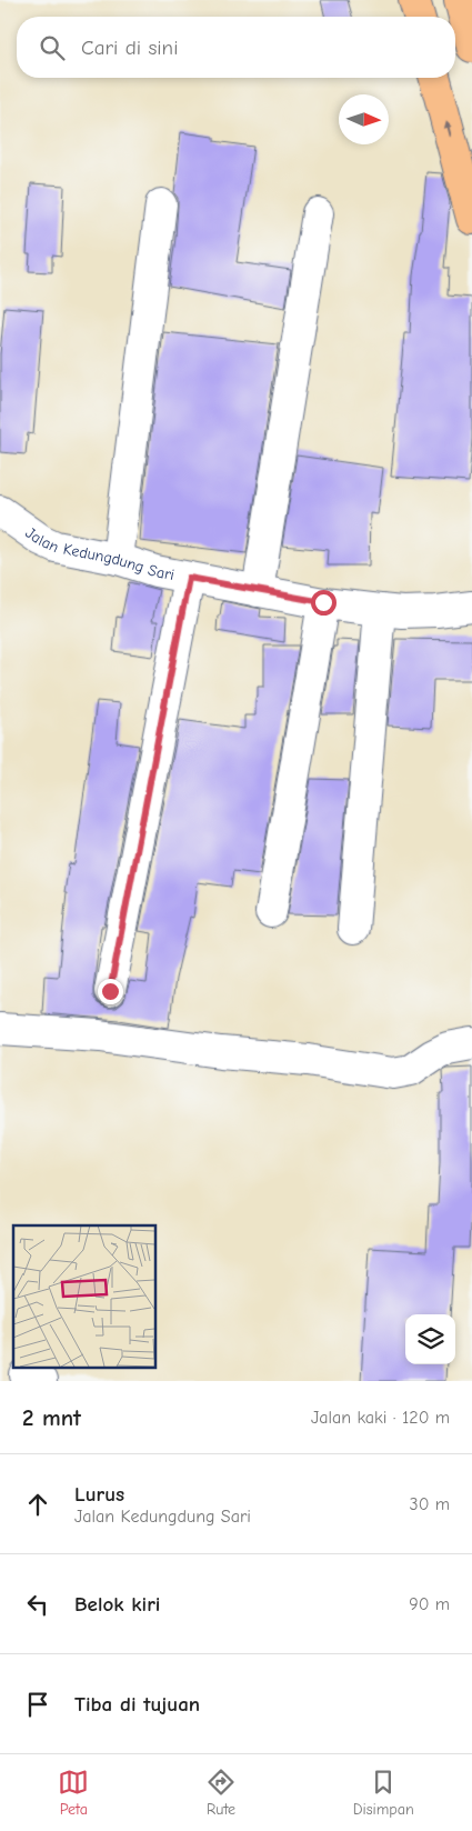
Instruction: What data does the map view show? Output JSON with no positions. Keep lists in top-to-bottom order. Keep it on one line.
{"streets":{"street":["Jalan Kedungdung Sari"]},"north":"right","page":{"search":"Cari di sini","heading":["2 mnt","Jalan kaki · 120 m"],"list":[["Lurus","Jalan Kedungdung Sari","30 m"],["Belok kiri","90 m"],"Tiba di tujuan"],"nav":["Peta","Rute","Disimpan"]}}
